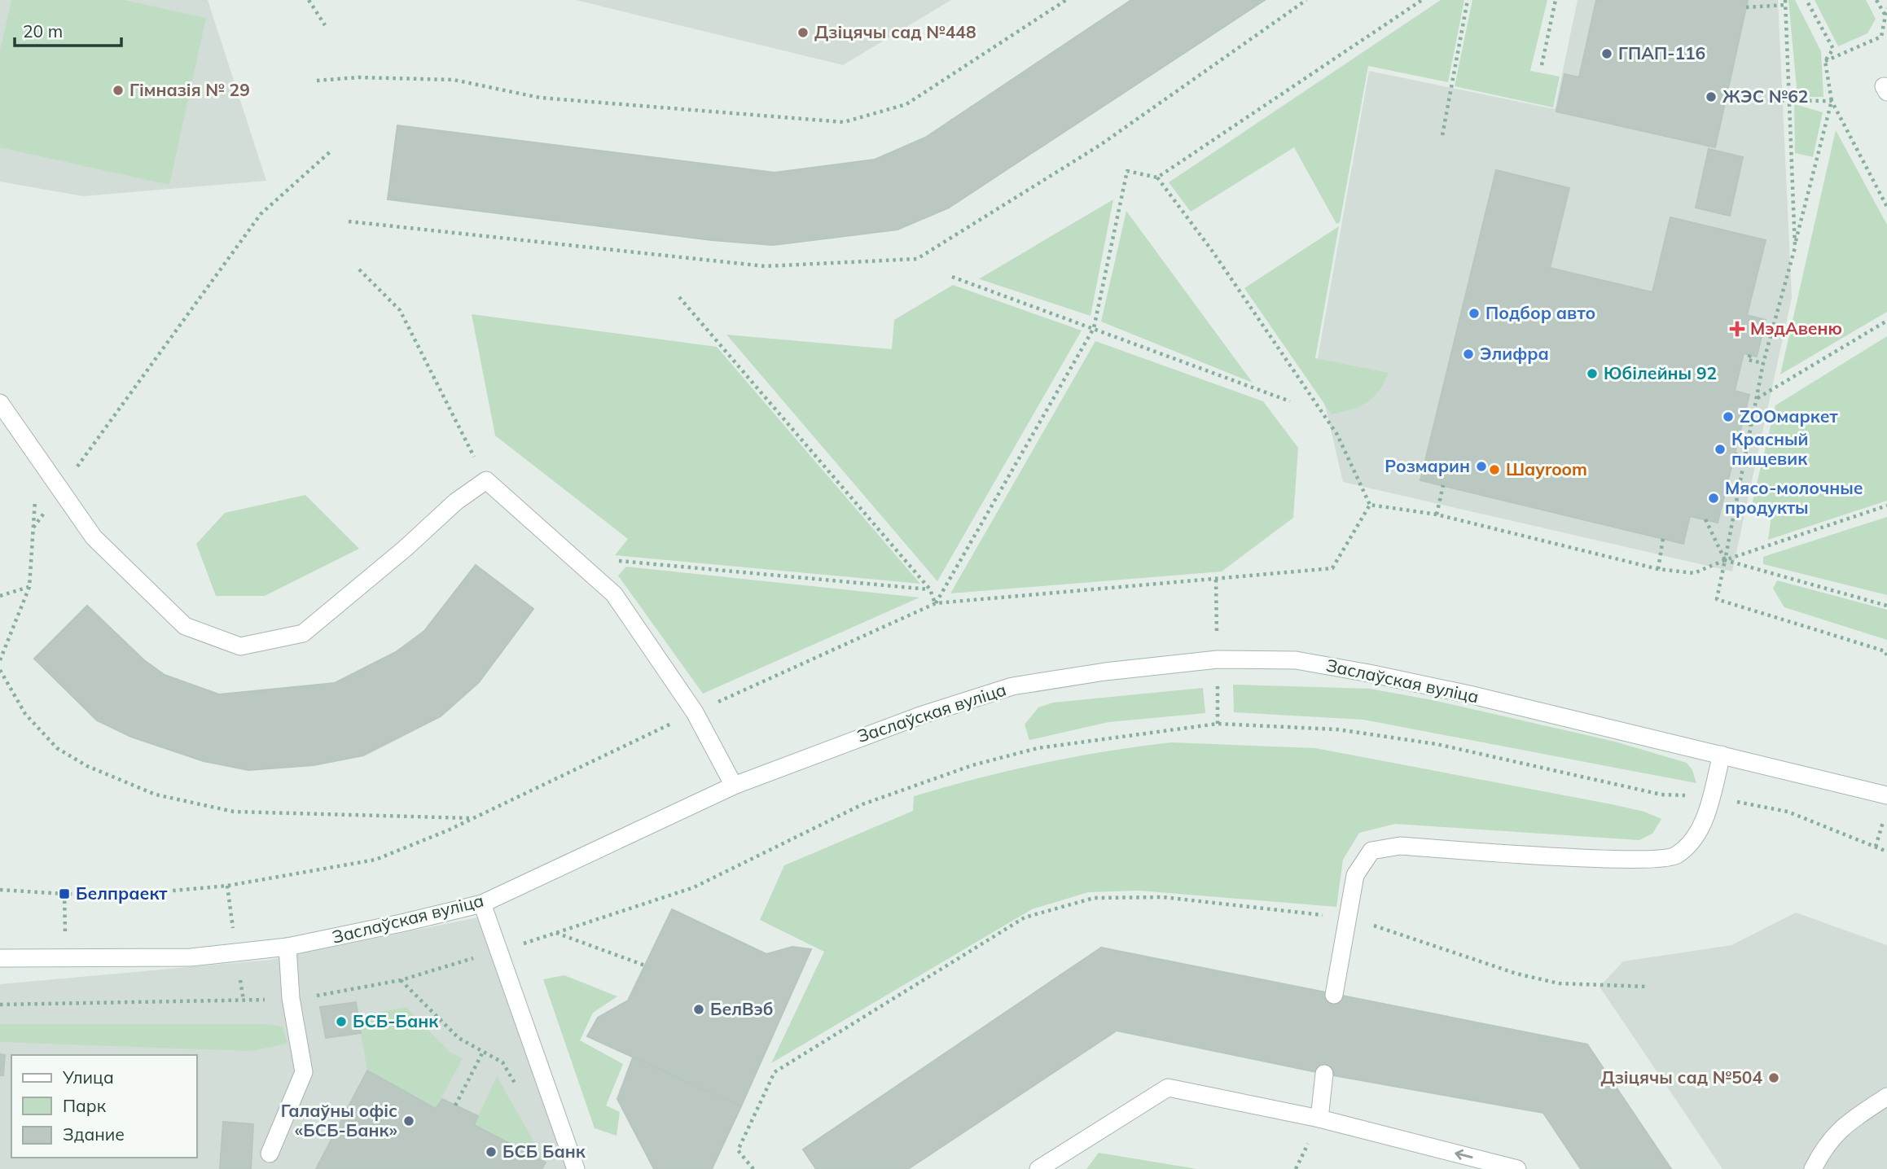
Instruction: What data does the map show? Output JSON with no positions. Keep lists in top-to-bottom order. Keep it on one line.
{"streets":{"main road":["Заслаўская вуліца"]},"places":{"other":["Дзіцячы сад №448","ГПАП-116","Гімназія № 29","ЖЭС №62","Подбор авто","Элифра","Юбілейны 92","ZOOмаркет","Красный пищевик","Розмарин","Шауroom","Мясо-молочные продукты","БелВэб","БСБ-Банк","Дзіцячы сад №504","Галаўны офіс «БСБ-Банк»","БСБ Банк"],"health":["МэдАвеню"],"transit":["Белпраект"]},"legend":["Улица","Парк","Здание"],"scale_bar":"20 m"}
